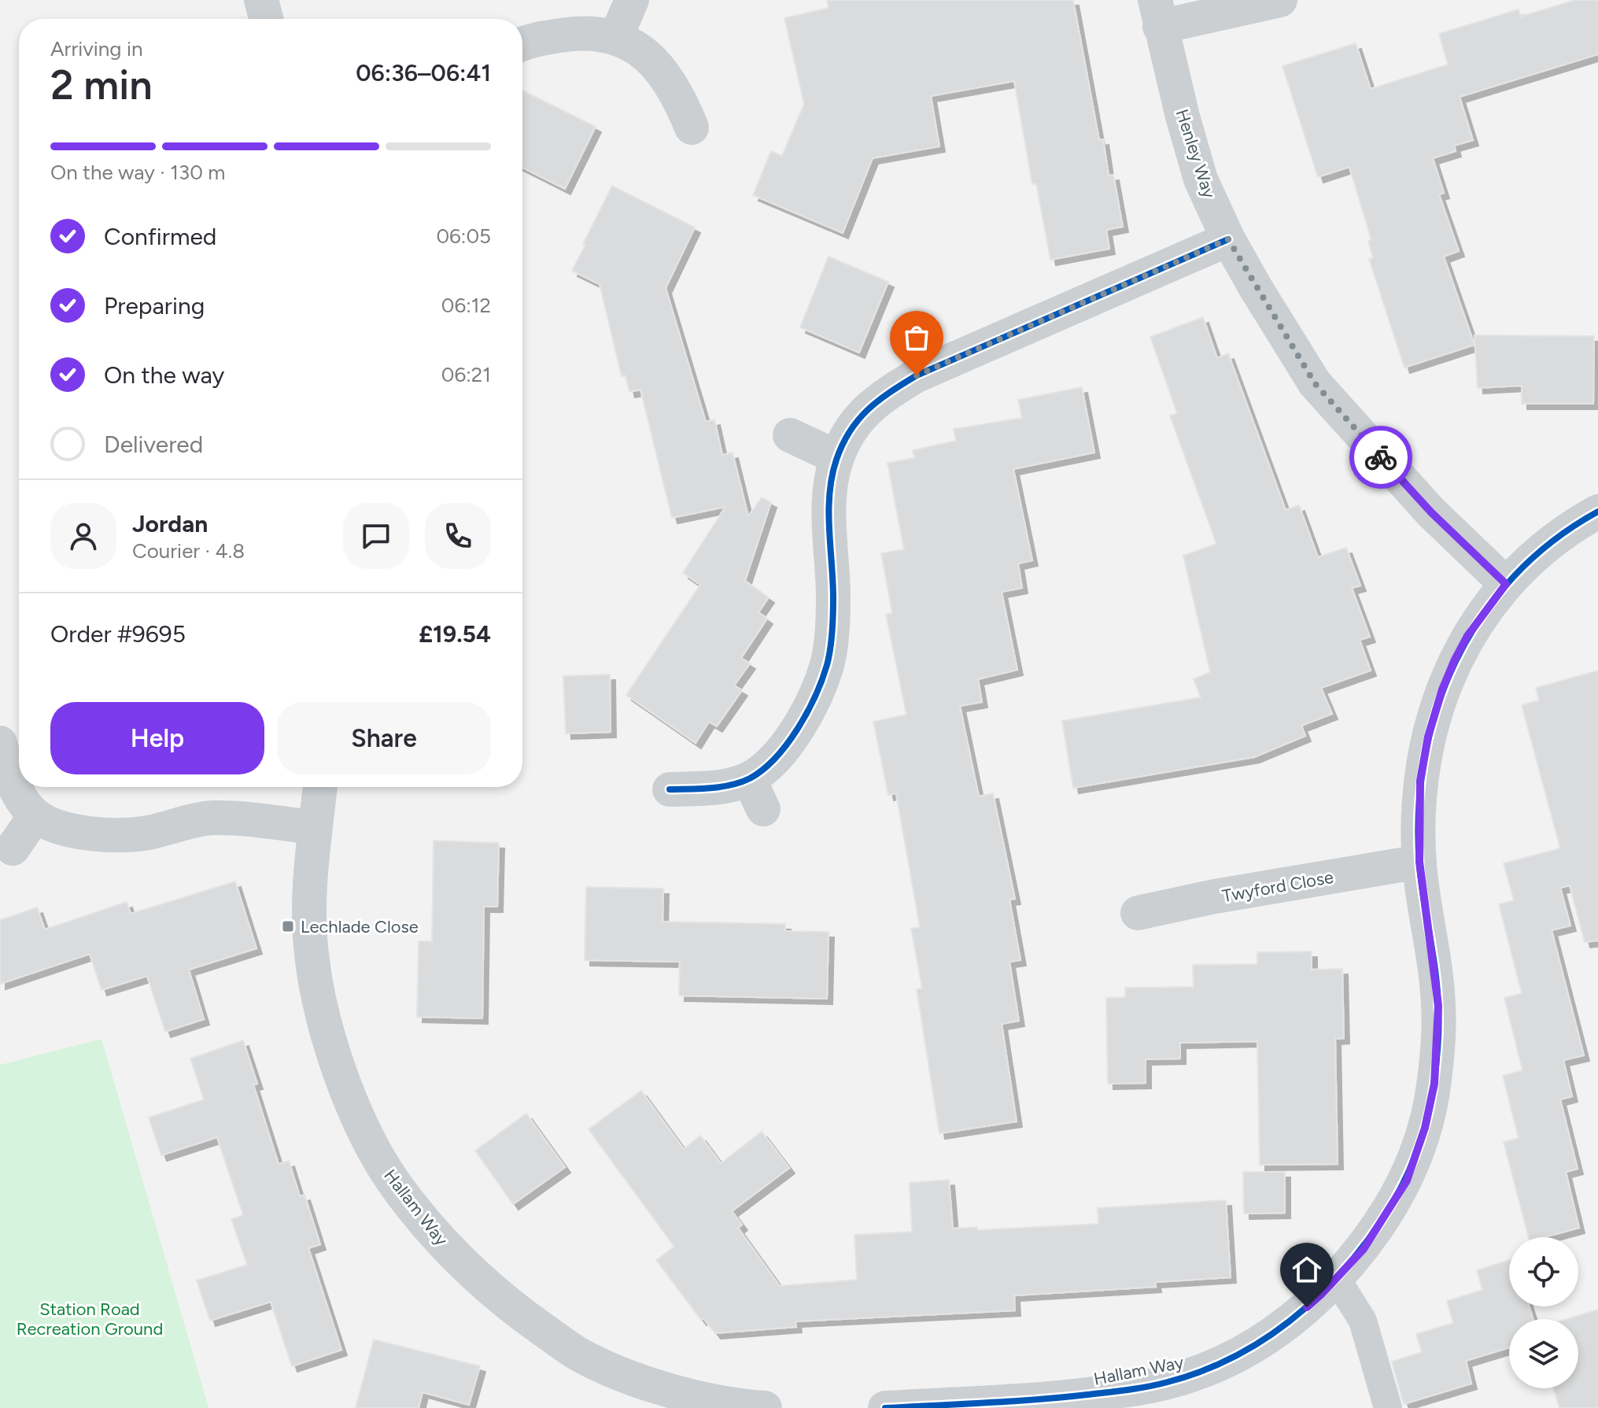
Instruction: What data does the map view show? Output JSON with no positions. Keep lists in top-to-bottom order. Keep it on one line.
{"streets":{"street":["Henley Way","Twyford Close","Hallam Way"]},"crossings":[["Henley Way","Hallam Way"],["Twyford Close","Hallam Way"]],"parks":["Station Road Recreation Ground"],"places":{"transit":["Lechlade Close"]},"page":{"heading":["2 min","Arriving in","06:36–06:41"],"panel":["Jordan","Courier · 4.8","Order #9695","£19.54"],"bar":"On the way · 130 m","list":[["Confirmed","06:05"],["Preparing","06:12"],["On the way","06:21"],"Delivered"],"buttons":["Help","Share"]}}
